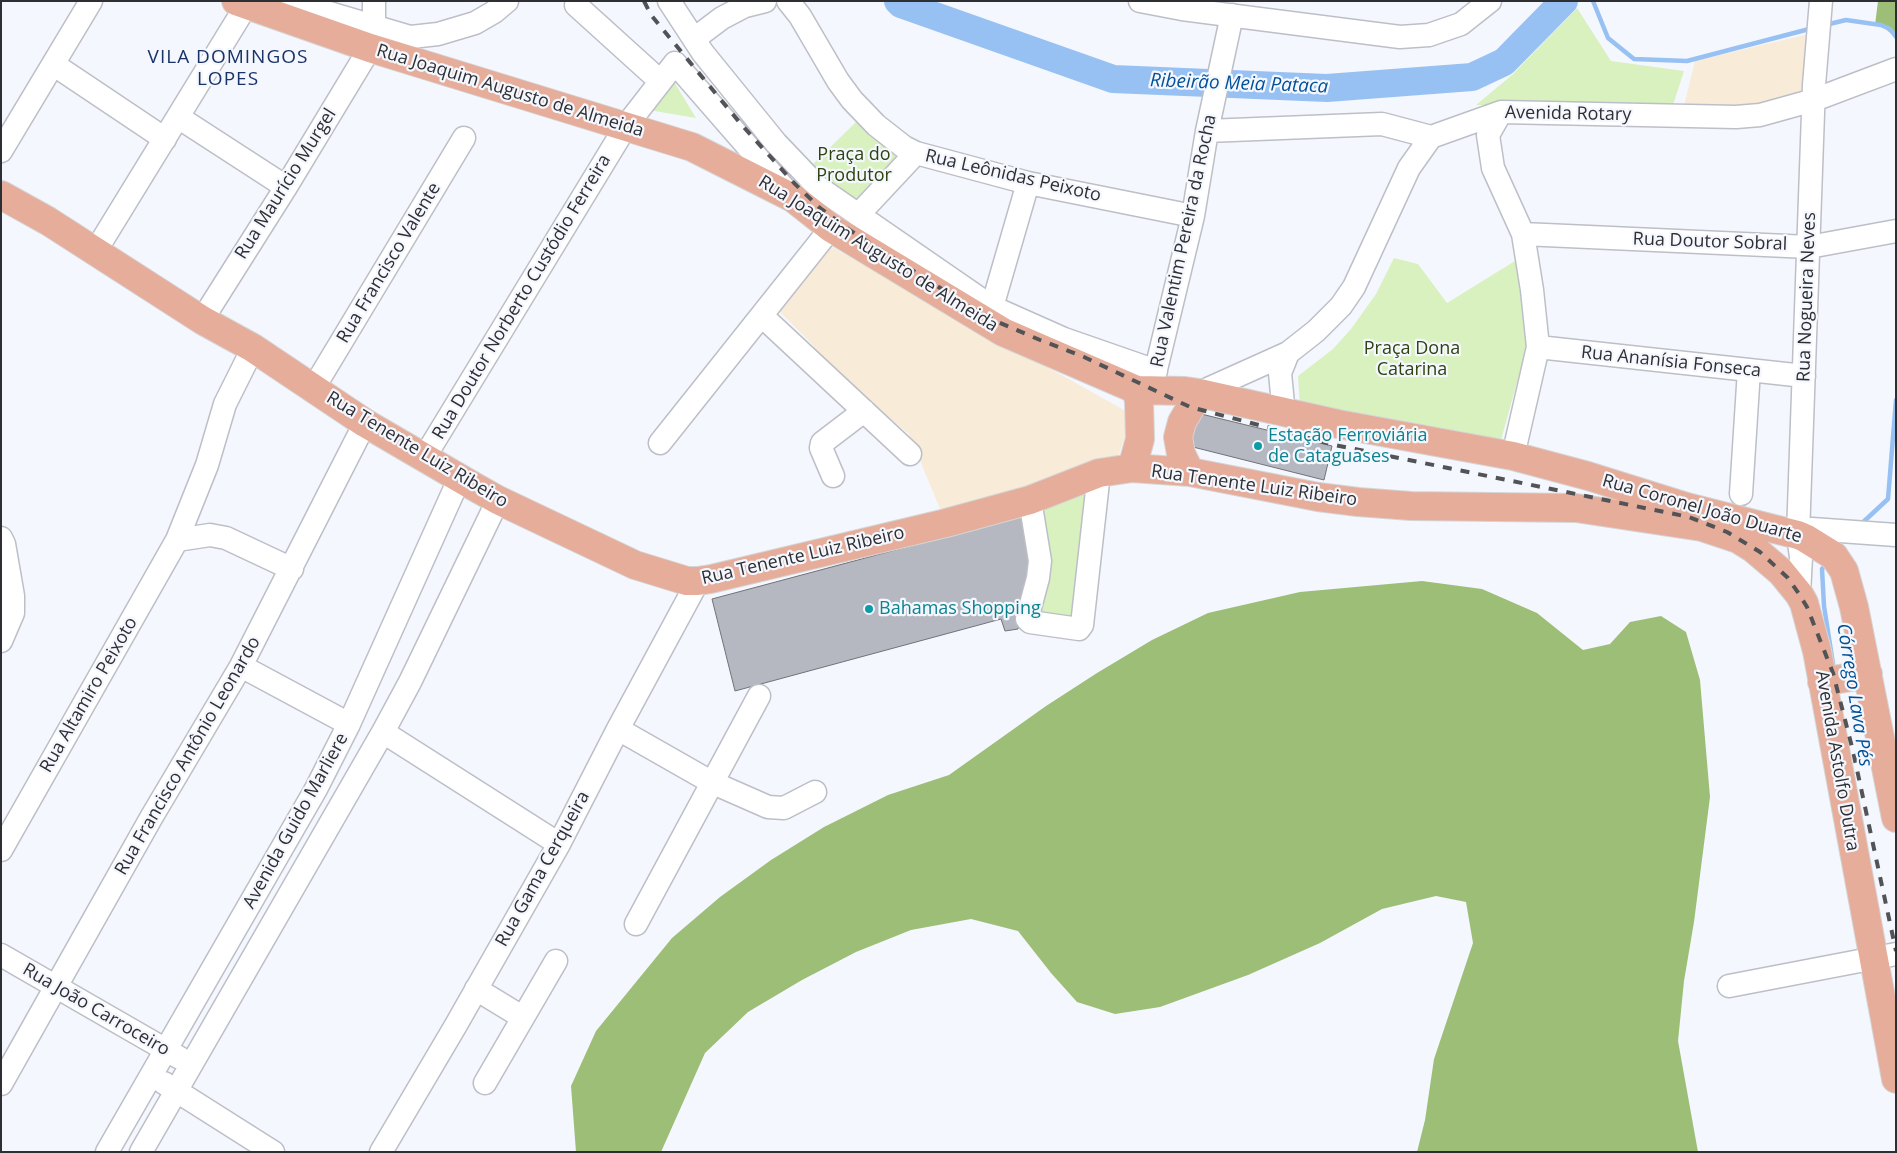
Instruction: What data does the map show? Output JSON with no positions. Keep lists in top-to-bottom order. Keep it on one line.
{"streets":{"main road":["Rua Joaquim Augusto de Almeida","Rua Tenente Luiz Ribeiro","Rua Coronel João Duarte","Avenida Astolfo Dutra"],"street":["Avenida Rotary","Rua Leônidas Peixoto","Rua Maurício Murgel","Rua Valentim Pereira da Rocha","Rua Doutor Sobral","Rua Francisco Valente","Rua Doutor Norberto Custódio Ferreira","Rua Nogueira Neves","Rua Ananísia Fonseca","Rua Altamiro Peixoto","Rua Francisco Antônio Leonardo","Avenida Guido Marliere","Rua Gama Cerqueira","Rua João Carroceiro"]},"crossings":[["Rua Joaquim Augusto de Almeida","Rua Maurício Murgel"],["Rua Joaquim Augusto de Almeida","Rua Valentim Pereira da Rocha"],["Rua Joaquim Augusto de Almeida","Rua Doutor Norberto Custódio Ferreira"],["Rua Joaquim Augusto de Almeida","Rua Coronel João Duarte"],["Avenida Rotary","Rua Nogueira Neves"],["Rua Leônidas Peixoto","Rua Valentim Pereira da Rocha"],["Rua Maurício Murgel","Rua Tenente Luiz Ribeiro"],["Rua Doutor Sobral","Rua Nogueira Neves"],["Rua Francisco Valente","Rua Tenente Luiz Ribeiro"],["Rua Doutor Norberto Custódio Ferreira","Rua Tenente Luiz Ribeiro"],["Rua Nogueira Neves","Rua Ananísia Fonseca"],["Rua Nogueira Neves","Rua Coronel João Duarte"],["Rua Nogueira Neves","Avenida Astolfo Dutra"],["Rua Tenente Luiz Ribeiro","Rua Coronel João Duarte"],["Rua Tenente Luiz Ribeiro","Rua Altamiro Peixoto"],["Rua Tenente Luiz Ribeiro","Rua Francisco Antônio Leonardo"],["Rua Tenente Luiz Ribeiro","Avenida Guido Marliere"],["Rua Tenente Luiz Ribeiro","Rua Gama Cerqueira"],["Rua Coronel João Duarte","Avenida Astolfo Dutra"],["Rua Francisco Antônio Leonardo","Rua João Carroceiro"],["Avenida Guido Marliere","Rua João Carroceiro"]],"districts":["VILA DOMINGOS LOPES"],"water":["Ribeirão Meia Pataca","Córrego Lava Pés"],"parks":["Praça do Produtor","Praça Dona Catarina"],"places":["Estação Ferroviária de Cataguases","Bahamas Shopping"]}
